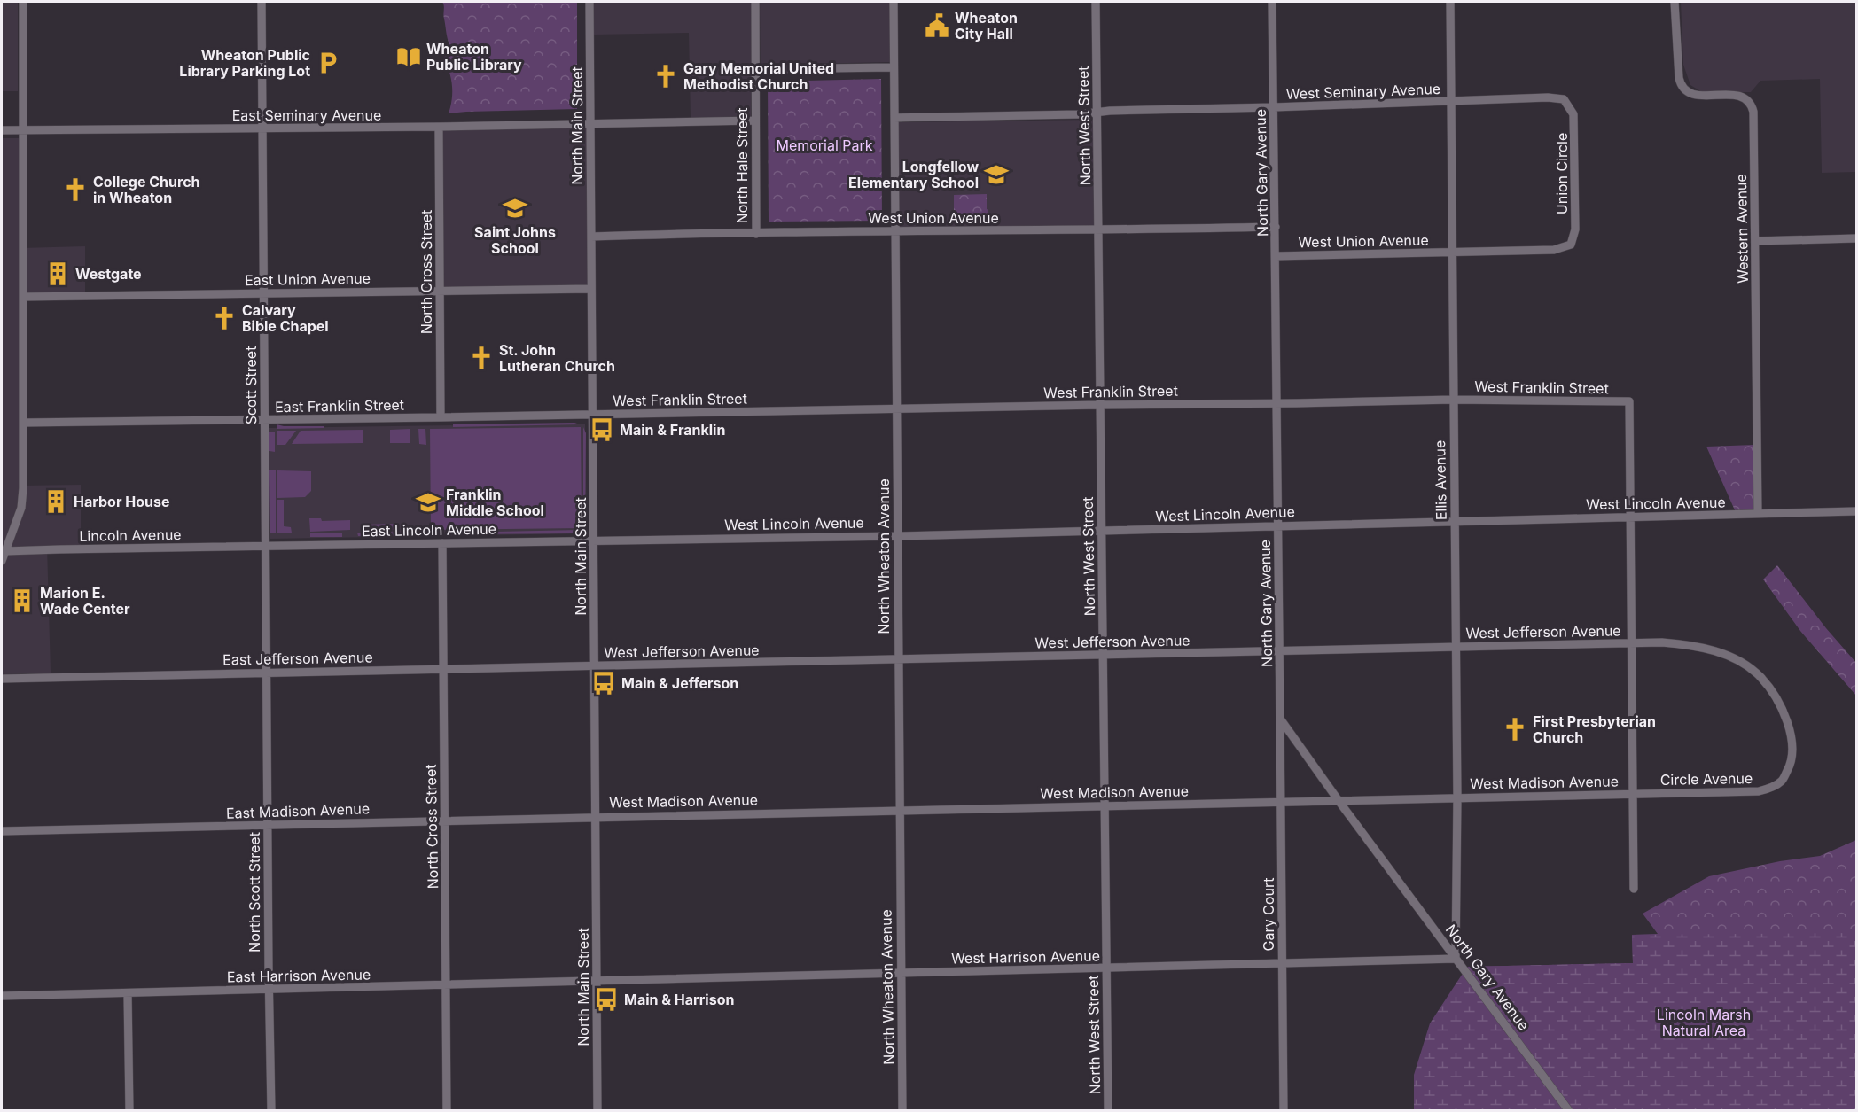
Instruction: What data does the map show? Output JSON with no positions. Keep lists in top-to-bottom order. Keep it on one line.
{"streets":{"street":["West Seminary Avenue","East Seminary Avenue","North Main Street","North West Street","North Hale Street","North Gary Avenue","Union Circle","West Union Avenue","Western Avenue","North Cross Street","East Union Avenue","Scott Street","West Franklin Street","East Franklin Street","Ellis Avenue","West Lincoln Avenue","East Lincoln Avenue","Lincoln Avenue","North Wheaton Avenue","West Jefferson Avenue","East Jefferson Avenue","Circle Avenue","West Madison Avenue","East Madison Avenue","North Scott Street","Gary Court","West Harrison Avenue","East Harrison Avenue"]},"crossings":[["West Seminary Avenue","North West Street"],["West Seminary Avenue","North Gary Avenue"],["West Seminary Avenue","Union Circle"],["West Seminary Avenue","Ellis Avenue"],["West Seminary Avenue","North Wheaton Avenue"],["East Seminary Avenue","North Main Street"],["East Seminary Avenue","North Cross Street"],["East Seminary Avenue","Scott Street"],["North Main Street","West Union Avenue"],["North Main Street","East Union Avenue"],["North Main Street","West Franklin Street"],["North Main Street","East Franklin Street"],["North Main Street","West Lincoln Avenue"],["North Main Street","East Lincoln Avenue"],["North Main Street","West Jefferson Avenue"],["North Main Street","East Jefferson Avenue"],["North Main Street","West Madison Avenue"],["North Main Street","East Madison Avenue"],["North Main Street","West Harrison Avenue"],["North Main Street","East Harrison Avenue"],["North West Street","West Union Avenue"],["North West Street","West Franklin Street"],["North West Street","West Lincoln Avenue"],["North West Street","West Jefferson Avenue"],["North West Street","West Madison Avenue"],["North West Street","West Harrison Avenue"],["North Hale Street","West Union Avenue"],["North Gary Avenue","West Union Avenue"],["North Gary Avenue","West Franklin Street"],["North Gary Avenue","Ellis Avenue"],["North Gary Avenue","West Lincoln Avenue"],["North Gary Avenue","West Jefferson Avenue"],["North Gary Avenue","West Madison Avenue"],["North Gary Avenue","Gary Court"],["North Gary Avenue","West Harrison Avenue"],["Union Circle","West Union Avenue"],["Union Circle","Ellis Avenue"],["West Union Avenue","Ellis Avenue"],["West Union Avenue","North Wheaton Avenue"],["Western Avenue","West Lincoln Avenue"],["North Cross Street","East Union Avenue"],["North Cross Street","East Franklin Street"],["North Cross Street","East Lincoln Avenue"],["North Cross Street","East Jefferson Avenue"],["North Cross Street","East Madison Avenue"],["North Cross Street","East Harrison Avenue"],["East Union Avenue","Scott Street"],["Scott Street","East Franklin Street"],["Scott Street","East Lincoln Avenue"],["Scott Street","Lincoln Avenue"],["Scott Street","East Jefferson Avenue"],["Scott Street","North Scott Street"],["West Franklin Street","East Franklin Street"],["West Franklin Street","Ellis Avenue"],["West Franklin Street","West Lincoln Avenue"],["West Franklin Street","North Wheaton Avenue"],["Ellis Avenue","West Lincoln Avenue"],["Ellis Avenue","West Jefferson Avenue"],["Ellis Avenue","West Madison Avenue"],["Ellis Avenue","West Harrison Avenue"],["West Lincoln Avenue","East Lincoln Avenue"],["West Lincoln Avenue","North Wheaton Avenue"],["East Lincoln Avenue","Lincoln Avenue"],["North Wheaton Avenue","West Jefferson Avenue"],["North Wheaton Avenue","West Madison Avenue"],["North Wheaton Avenue","West Harrison Avenue"],["West Jefferson Avenue","East Jefferson Avenue"],["West Jefferson Avenue","Circle Avenue"],["East Jefferson Avenue","North Scott Street"],["Circle Avenue","West Madison Avenue"],["West Madison Avenue","East Madison Avenue"],["West Madison Avenue","Gary Court"],["East Madison Avenue","North Scott Street"],["North Scott Street","East Harrison Avenue"],["Gary Court","West Harrison Avenue"],["West Harrison Avenue","East Harrison Avenue"]],"parks":["Memorial Park","Lincoln Marsh Natural Area"],"places":{"public building":["Wheaton City Hall"],"library":["Wheaton Public Library"],"parking":["Wheaton Public Library Parking Lot"],"church":["Gary Memorial United Methodist Church","College Church in Wheaton","Calvary Bible Chapel","St. John Lutheran Church","First Presbyterian Church"],"school or university":["Longfellow Elementary School","Saint Johns School","Franklin Middle School"],"building":["Westgate","Harbor House","Marion E. Wade Center"],"bus stop":["Main & Franklin","Main & Jefferson","Main & Harrison"]}}
